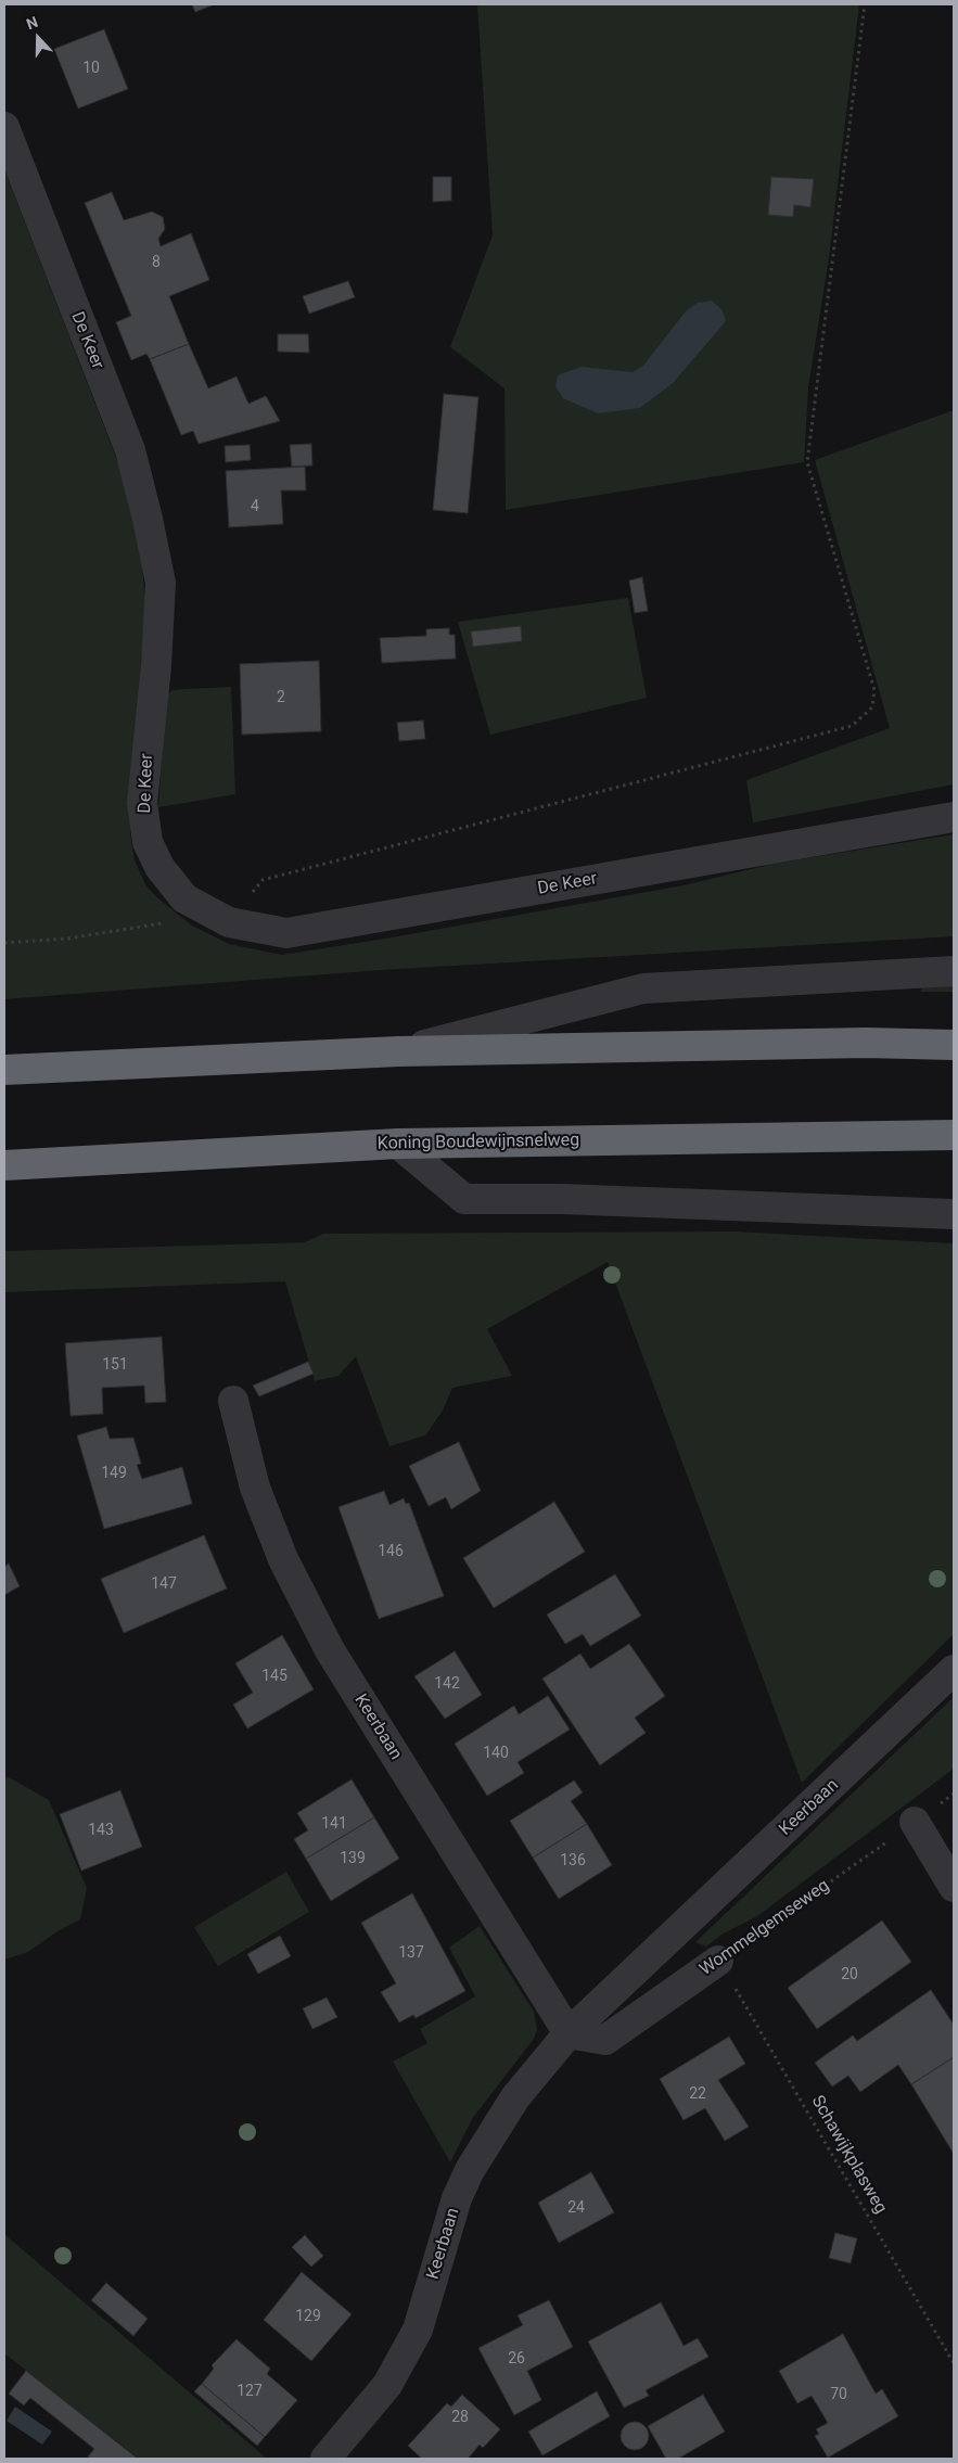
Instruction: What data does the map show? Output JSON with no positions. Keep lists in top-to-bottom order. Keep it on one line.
{"streets":{"highway":["Koning Boudewijnsnelweg"],"street":["De Keer","Keerbaan","Wommelgemseweg"],"path":["Schawijkplasweg"]},"crossings":[["Keerbaan","Wommelgemseweg"],["Wommelgemseweg","Schawijkplasweg"]],"house_numbers":["10","8","4","2","151","149","146","147","145","142","140","141","143","139","136","137","20","22","24","129","26","127","70","28"],"north":"top"}
